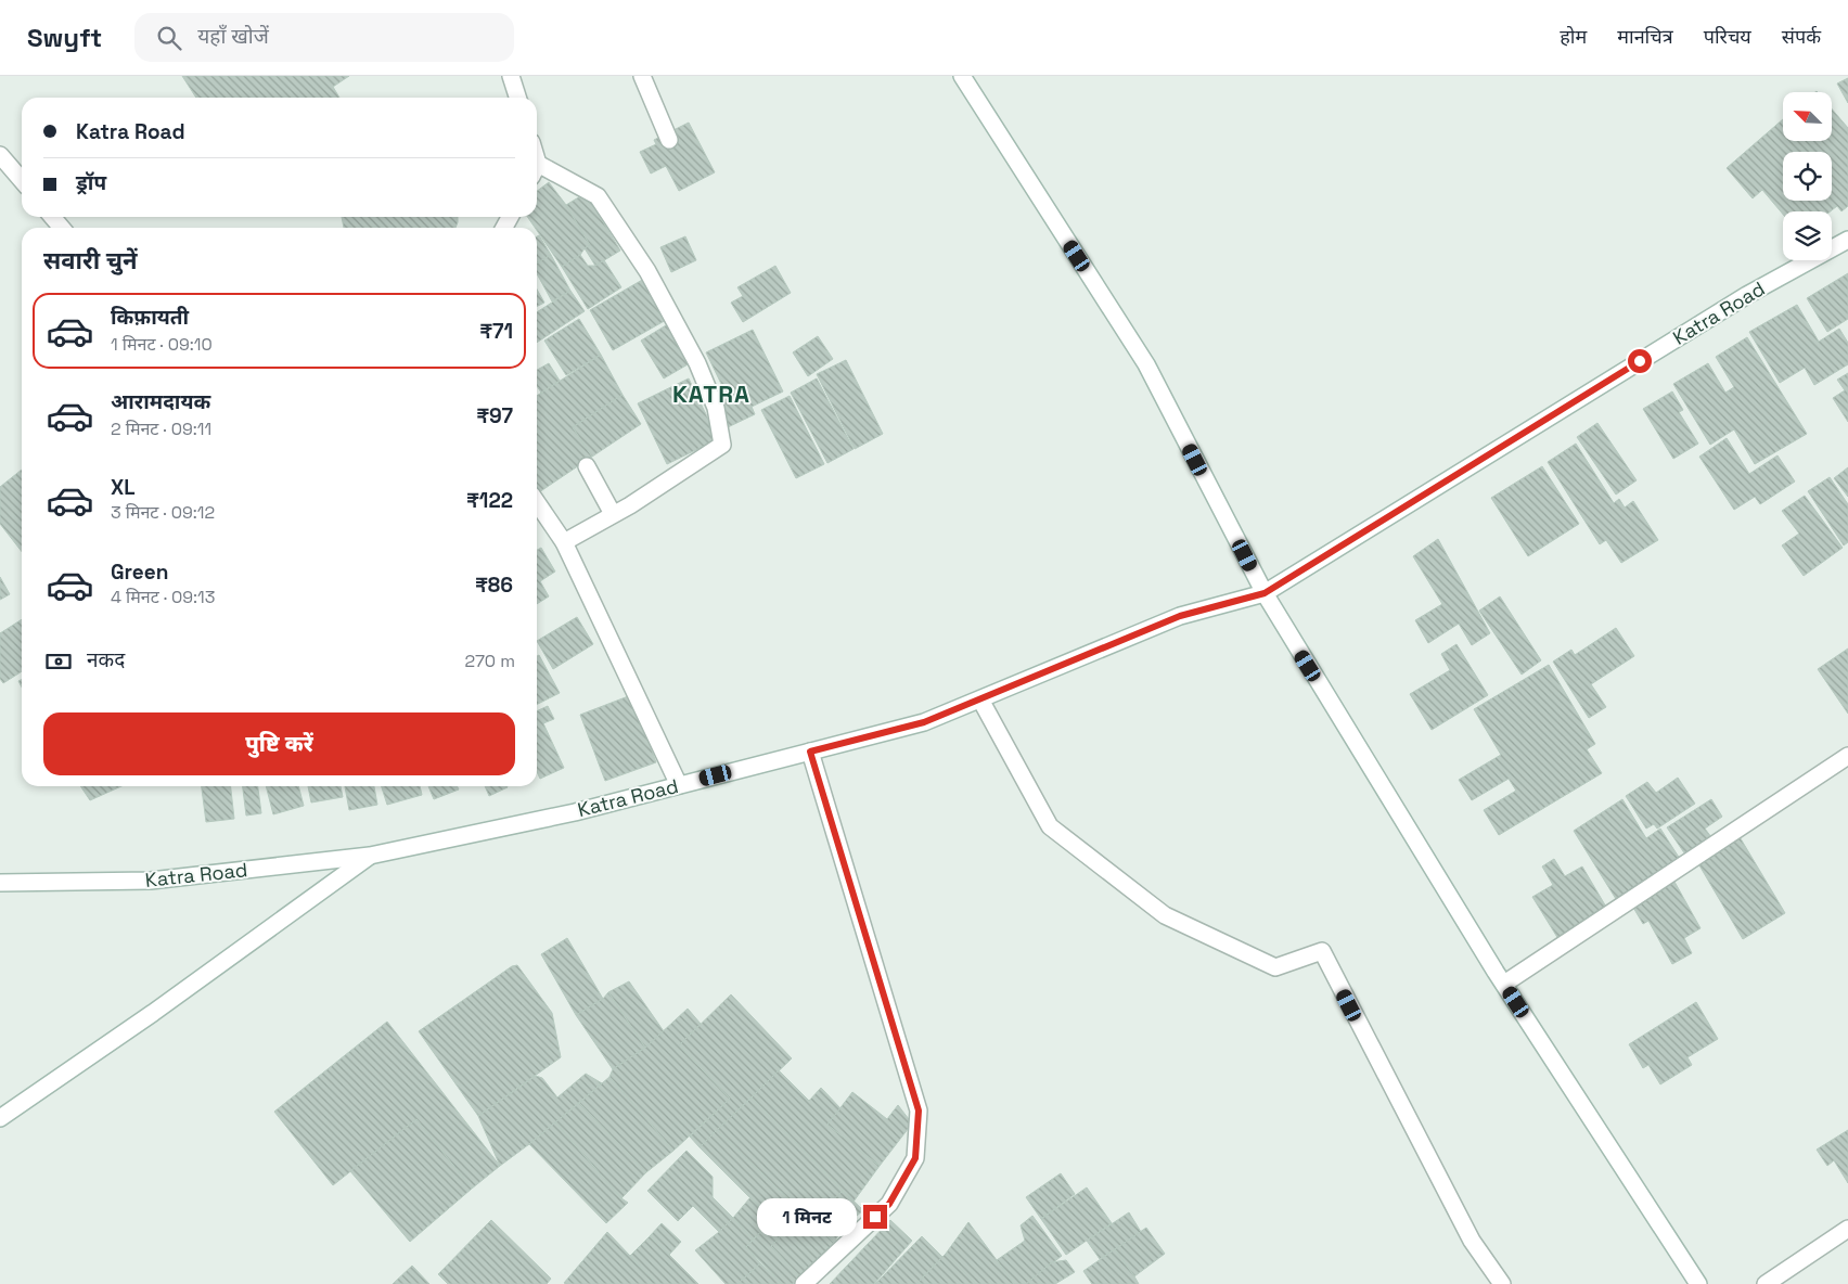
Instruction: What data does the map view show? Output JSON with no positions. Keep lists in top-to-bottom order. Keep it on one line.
{"streets":{"street":["Katra Road"]},"districts":["KATRA"],"north":"top left","page":{"header":"Swyft","search":"यहाँ खोजें","nav":["होम","मानचित्र","परिचय","संपर्क"],"banner":["Katra Road","ड्रॉप"],"heading":"सवारी चुनें","list":[{"name":"किफ़ायती","note":"1 मिनट · 09:10","value":"₹71"},{"name":"आरामदायक","note":"2 मिनट · 09:11","value":"₹97"},{"name":"XL","note":"3 मिनट · 09:12","value":"₹122"},{"name":"Green","note":"4 मिनट · 09:13","value":"₹86"}],"pay":["नकद","270 m"],"buttons":"पुष्टि करें","bubble":"1 मिनट"}}
